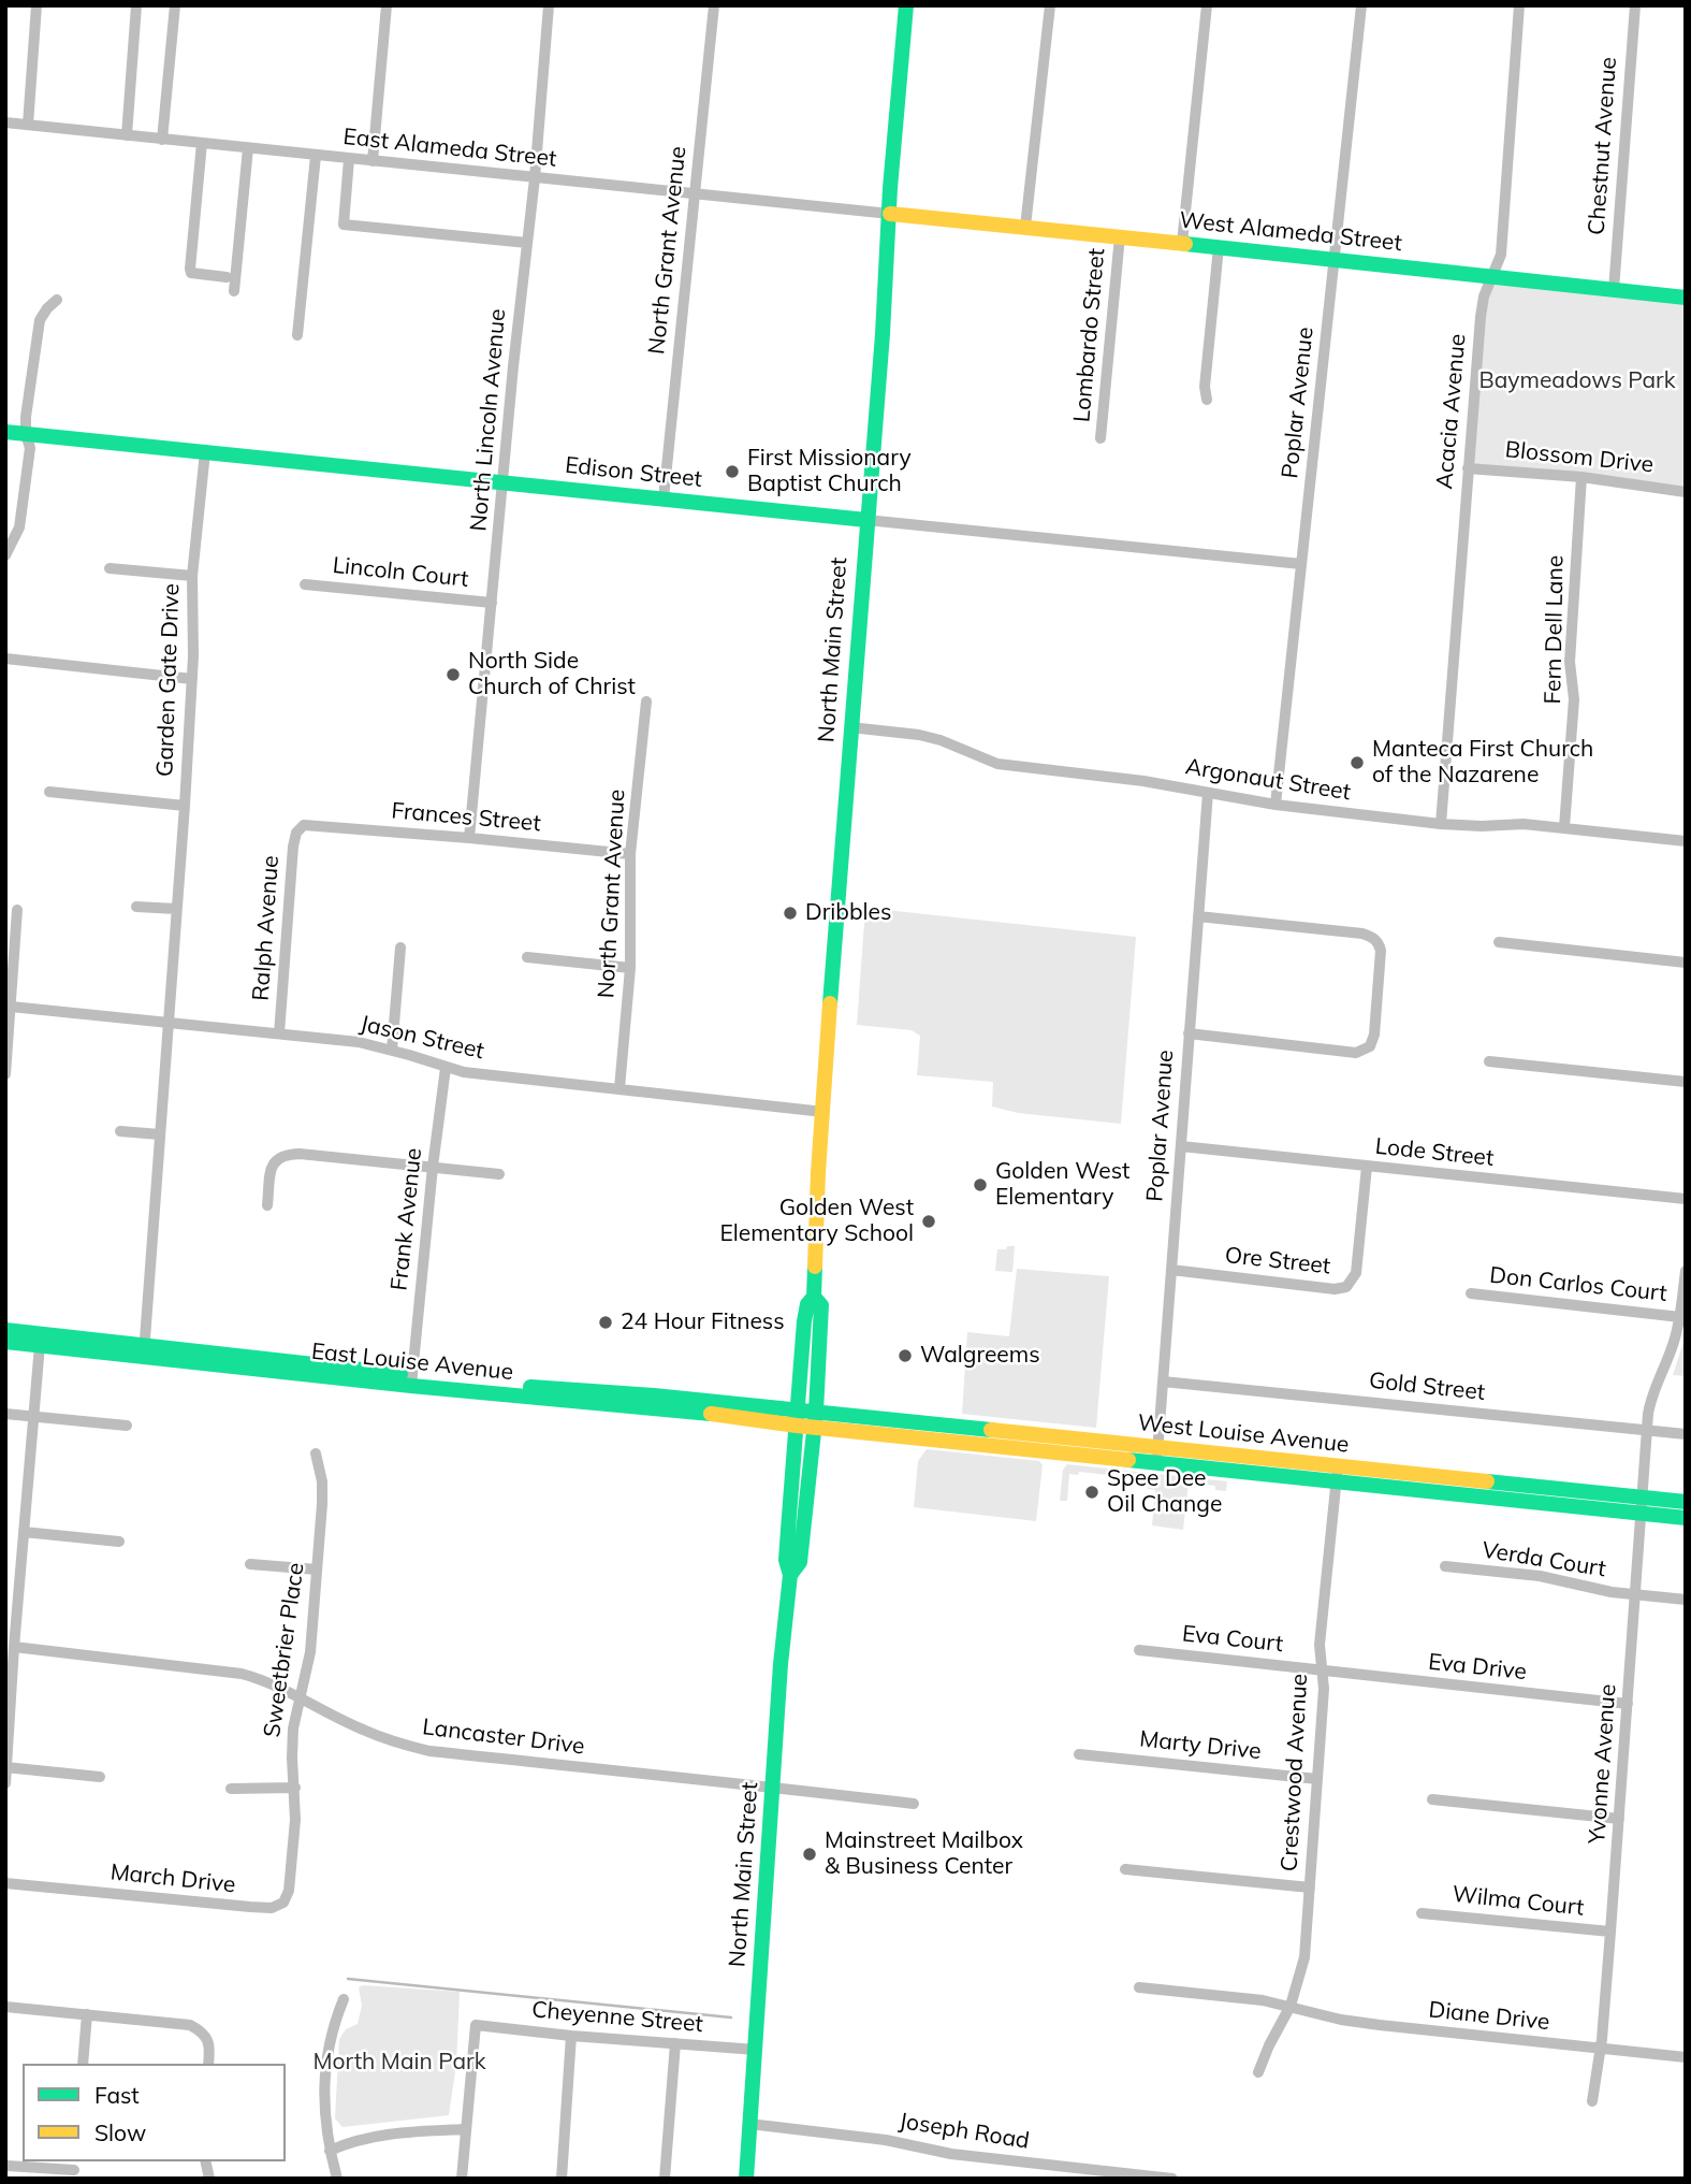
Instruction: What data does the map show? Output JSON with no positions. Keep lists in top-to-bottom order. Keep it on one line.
{"streets":{"main road":["West Alameda Street","Edison Street","North Main Street","East Louise Avenue","West Louise Avenue"],"street":["Chestnut Avenue","East Alameda Street","North Grant Avenue","Lombardo Street","Poplar Avenue","Acacia Avenue","North Lincoln Avenue","Blossom Drive","Lincoln Court","Fern Dell Lane","Garden Gate Drive","Argonaut Street","Frances Street","Ralph Avenue","Jason Street","Lode Street","Frank Avenue","Ore Street","Don Carlos Court","Gold Street","Verda Court","Eva Court","Sweetbrier Place","Eva Drive","Lancaster Drive","Marty Drive","Yvonne Avenue","Crestwood Avenue","March Drive","Wilma Court","Diane Drive","Cheyenne Street","Joseph Road"]},"crossings":[["Chestnut Avenue","West Alameda Street"],["East Alameda Street","West Alameda Street"],["East Alameda Street","North Grant Avenue"],["East Alameda Street","North Lincoln Avenue"],["East Alameda Street","North Main Street"],["West Alameda Street","Lombardo Street"],["West Alameda Street","Poplar Avenue"],["West Alameda Street","Acacia Avenue"],["West Alameda Street","North Main Street"],["North Grant Avenue","Edison Street"],["North Grant Avenue","Frances Street"],["North Grant Avenue","Jason Street"],["Poplar Avenue","Edison Street"],["Poplar Avenue","Argonaut Street"],["Poplar Avenue","Lode Street"],["Poplar Avenue","Ore Street"],["Poplar Avenue","Gold Street"],["Poplar Avenue","West Louise Avenue"],["Acacia Avenue","Blossom Drive"],["Acacia Avenue","Argonaut Street"],["North Lincoln Avenue","Edison Street"],["North Lincoln Avenue","Lincoln Court"],["North Lincoln Avenue","Frances Street"],["Blossom Drive","Fern Dell Lane"],["Edison Street","North Main Street"],["Edison Street","Garden Gate Drive"],["Fern Dell Lane","Argonaut Street"],["North Main Street","Argonaut Street"],["North Main Street","Jason Street"],["North Main Street","East Louise Avenue"],["North Main Street","West Louise Avenue"],["North Main Street","Lancaster Drive"],["North Main Street","Cheyenne Street"],["North Main Street","Joseph Road"],["Garden Gate Drive","Jason Street"],["Garden Gate Drive","East Louise Avenue"],["Frances Street","Ralph Avenue"],["Ralph Avenue","Jason Street"],["Jason Street","Frank Avenue"],["Lode Street","Ore Street"],["Frank Avenue","East Louise Avenue"],["Don Carlos Court","Yvonne Avenue"],["East Louise Avenue","West Louise Avenue"],["Gold Street","Yvonne Avenue"],["West Louise Avenue","Yvonne Avenue"],["West Louise Avenue","Crestwood Avenue"],["Verda Court","Yvonne Avenue"],["Eva Court","Eva Drive"],["Eva Court","Crestwood Avenue"],["Sweetbrier Place","Lancaster Drive"],["Sweetbrier Place","March Drive"],["Eva Drive","Yvonne Avenue"],["Eva Drive","Crestwood Avenue"],["Marty Drive","Crestwood Avenue"],["Yvonne Avenue","Wilma Court"],["Yvonne Avenue","Diane Drive"],["Crestwood Avenue","Diane Drive"]],"parks":["Baymeadows Park","Morth Main Park"],"places":["First Missionary Baptist Church","North Side Church of Christ","Manteca First Church of the Nazarene","Dribbles","Golden West Elementary","Golden West Elementary School","24 Hour Fitness","Walgreems","Spee Dee Oil Change","Mainstreet Mailbox & Business Center"],"legend":["Fast","Slow"]}
